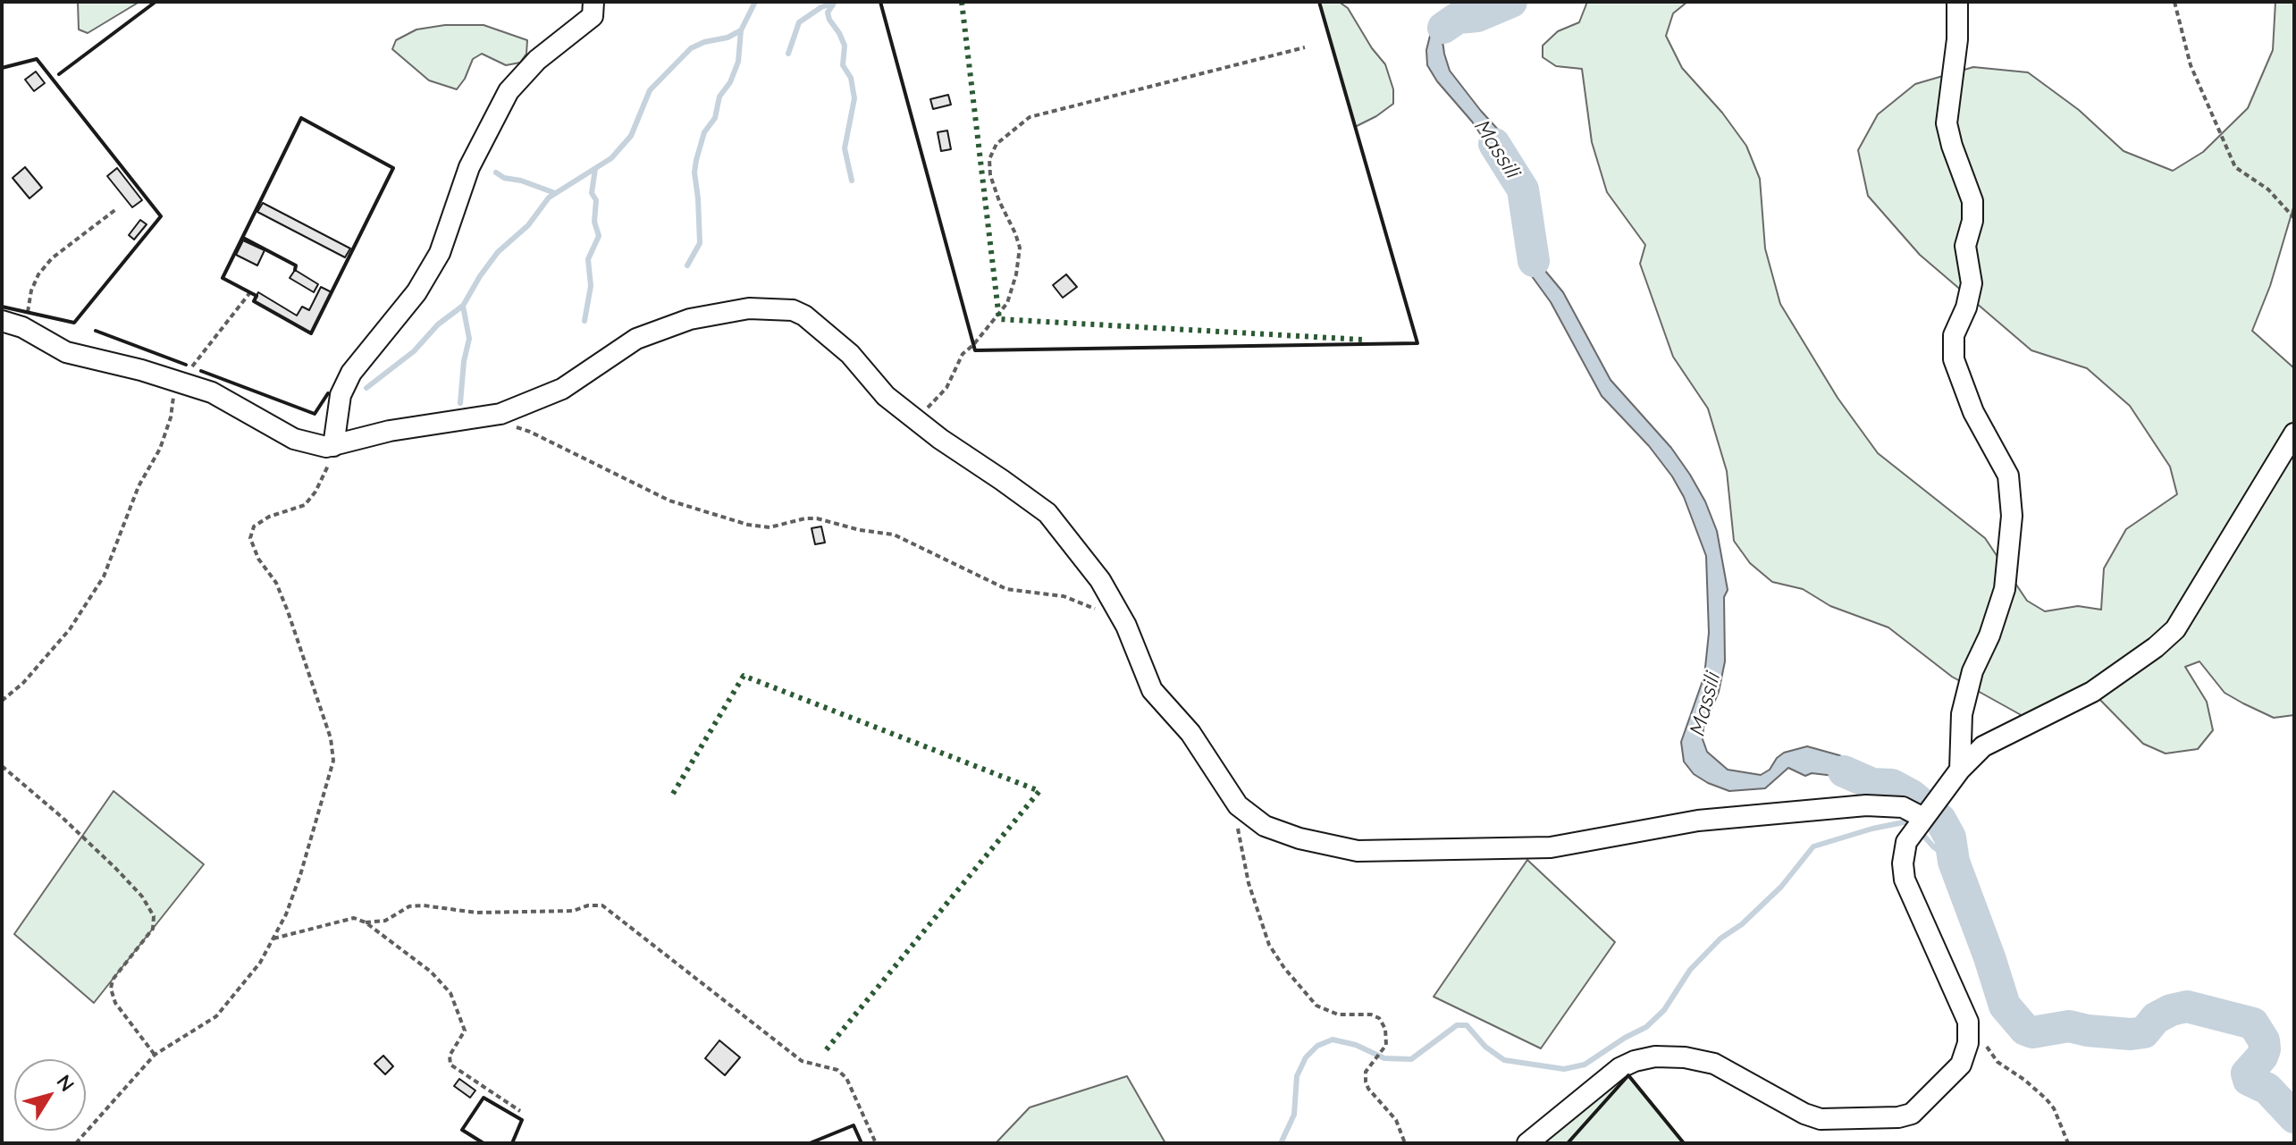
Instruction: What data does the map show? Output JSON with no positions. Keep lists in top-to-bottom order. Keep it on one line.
{"water":["Massili"],"north":"top right"}
